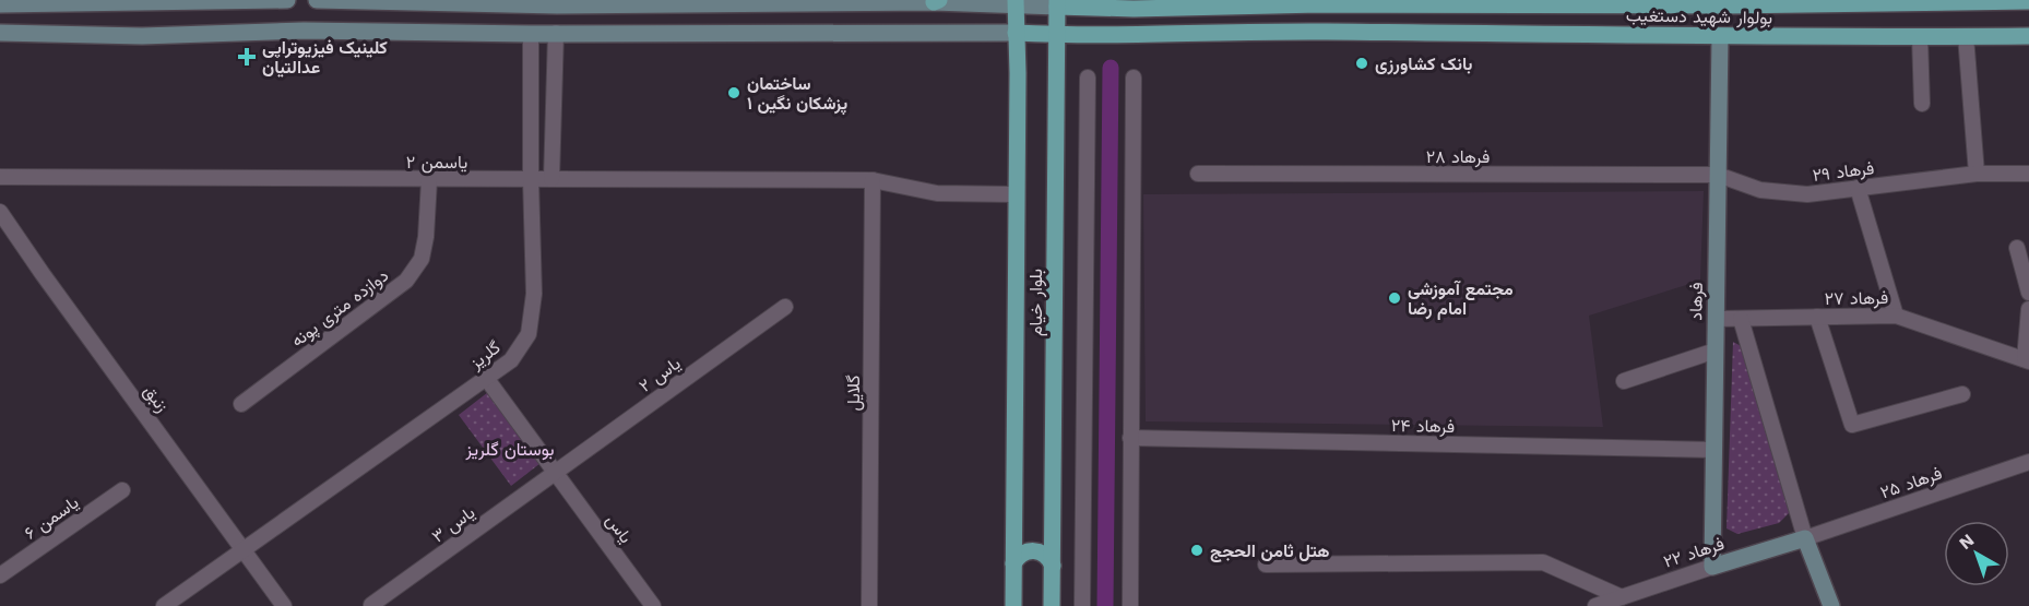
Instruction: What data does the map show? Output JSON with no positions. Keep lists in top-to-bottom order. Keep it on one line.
{"streets":{"main road":["بولوار شهید دستغیب","فرهاد","بلوار خیام","فرهاد ۲۲"],"street":["فرهاد ۲۸","یاسمن ۲","فرهاد ۲۹","فرهاد ۲۷","دوازده متری پونه","گلریز","یاس ۲","گلایل","زنبق","فرهاد ۲۴","فرهاد ۲۵","یاسمن ۶","یاس ۳","یاس"]},"crossings":[["بولوار شهید دستغیب","فرهاد"],["بولوار شهید دستغیب","بلوار خیام"],["فرهاد ۲۸","فرهاد ۲۹"],["فرهاد ۲۸","فرهاد"],["یاسمن ۲","بلوار خیام"],["یاسمن ۲","دوازده متری پونه"],["یاسمن ۲","گلریز"],["یاسمن ۲","گلایل"],["فرهاد ۲۹","فرهاد"],["فرهاد ۲۷","فرهاد"],["فرهاد","فرهاد ۲۴"],["فرهاد","فرهاد ۲۲"],["گلریز","زنبق"],["گلریز","یاس"],["یاس ۲","یاس ۳"],["یاس ۲","یاس"],["فرهاد ۲۵","فرهاد ۲۲"],["یاس ۳","یاس"]],"parks":["بوستان گلریز"],"places":{"health":["کلینیک فیزیوتراپی عدالتیان"],"other":["بانک کشاورزی","ساختمان پزشکان نگین ۱","مجتمع آموزشی امام رضا","هتل ثامن الحجج"]},"north":"top left"}
